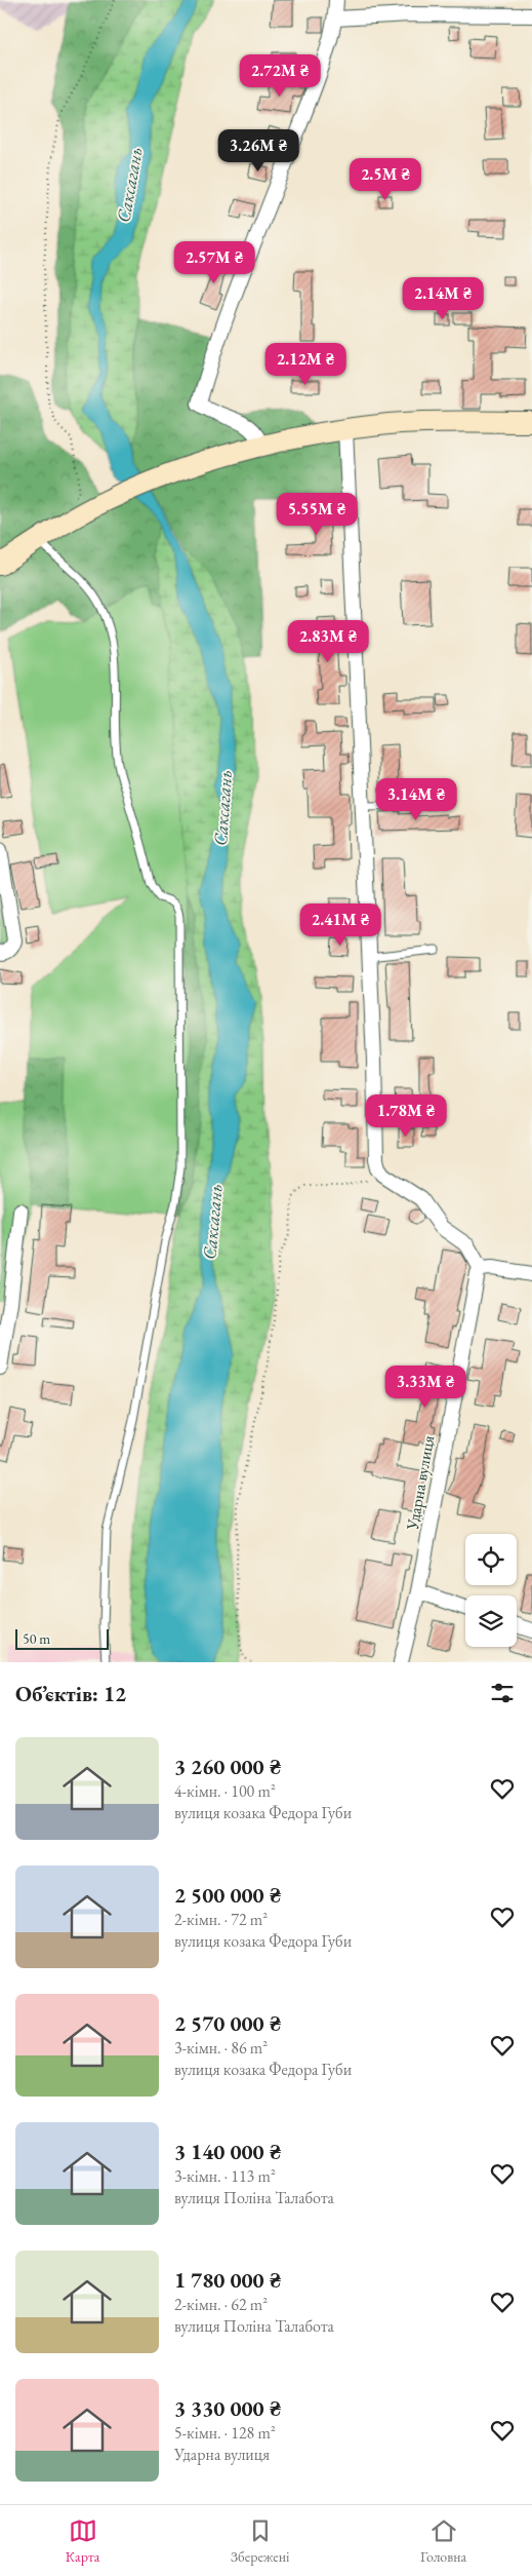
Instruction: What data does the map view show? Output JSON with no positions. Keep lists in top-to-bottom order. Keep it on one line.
{"streets":{"street":["Ударна вулиця"]},"water":["Саксагань"],"scale_bar":"50 m","page":{"price":["2.72M ₴","3.26M ₴","2.5M ₴","2.57M ₴","2.14M ₴","2.12M ₴","5.55M ₴","2.83M ₴","3.14M ₴","2.41M ₴","1.78M ₴","3.33M ₴"],"scale":"50 m","heading":"Об’єктів: 12","list":[{"name":"3 260 000 ₴","note":"4-кімн. · 100 m² · вулиця козака Федора Губи"},{"name":"2 500 000 ₴","note":"2-кімн. · 72 m² · вулиця козака Федора Губи"},{"name":"2 570 000 ₴","note":"3-кімн. · 86 m² · вулиця козака Федора Губи"},{"name":"3 140 000 ₴","note":"3-кімн. · 113 m² · вулиця Поліна Талабота"},{"name":"1 780 000 ₴","note":"2-кімн. · 62 m² · вулиця Поліна Талабота"},{"name":"3 330 000 ₴","note":"5-кімн. · 128 m² · Ударна вулиця"}],"tabs":["Карта","Збережені","Головна"]}}
